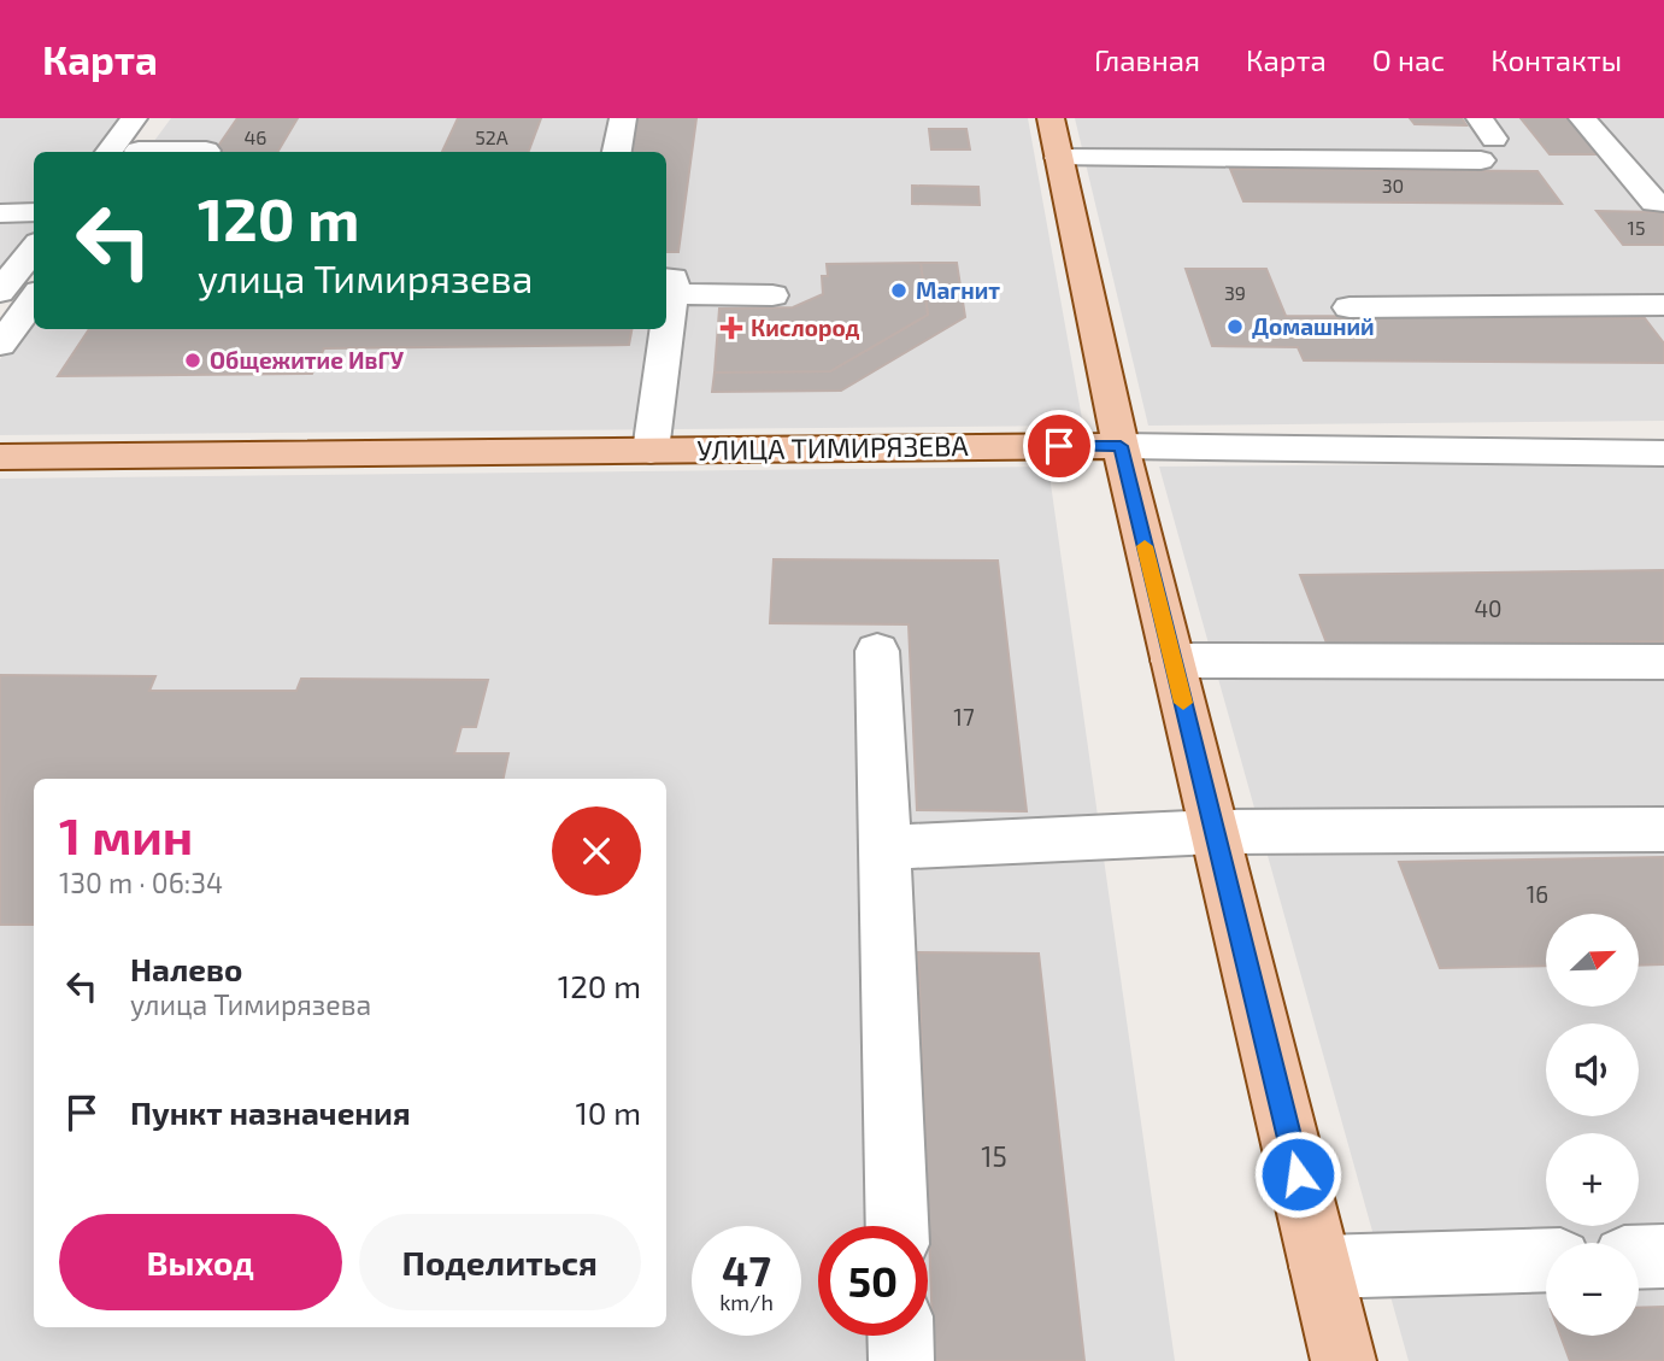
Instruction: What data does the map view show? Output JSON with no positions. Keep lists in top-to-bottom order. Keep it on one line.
{"streets":{"main road":["УЛИЦА ТИМИРЯЗЕВА"]},"places":{"other":["Магнит","Домашний","Общежитие ИвГУ"],"health":["Кислород"]},"house_numbers":["46","52А","30","15","39","40","17","16","15"],"north":"top right","page":{"header":"Карта","nav":["Главная","Карта","О нас","Контакты"],"turn":["120 m","улица Тимирязева"],"heading":["1 мин","130 m · 06:34"],"map_buttons":["+","−"],"list":[{"name":"Налево","note":"улица Тимирязева","value":"120 m"},{"name":"Пункт назначения","value":"10 m"}],"buttons":["Выход","Поделиться"],"speed":"47 km/h","limit":"50"}}
